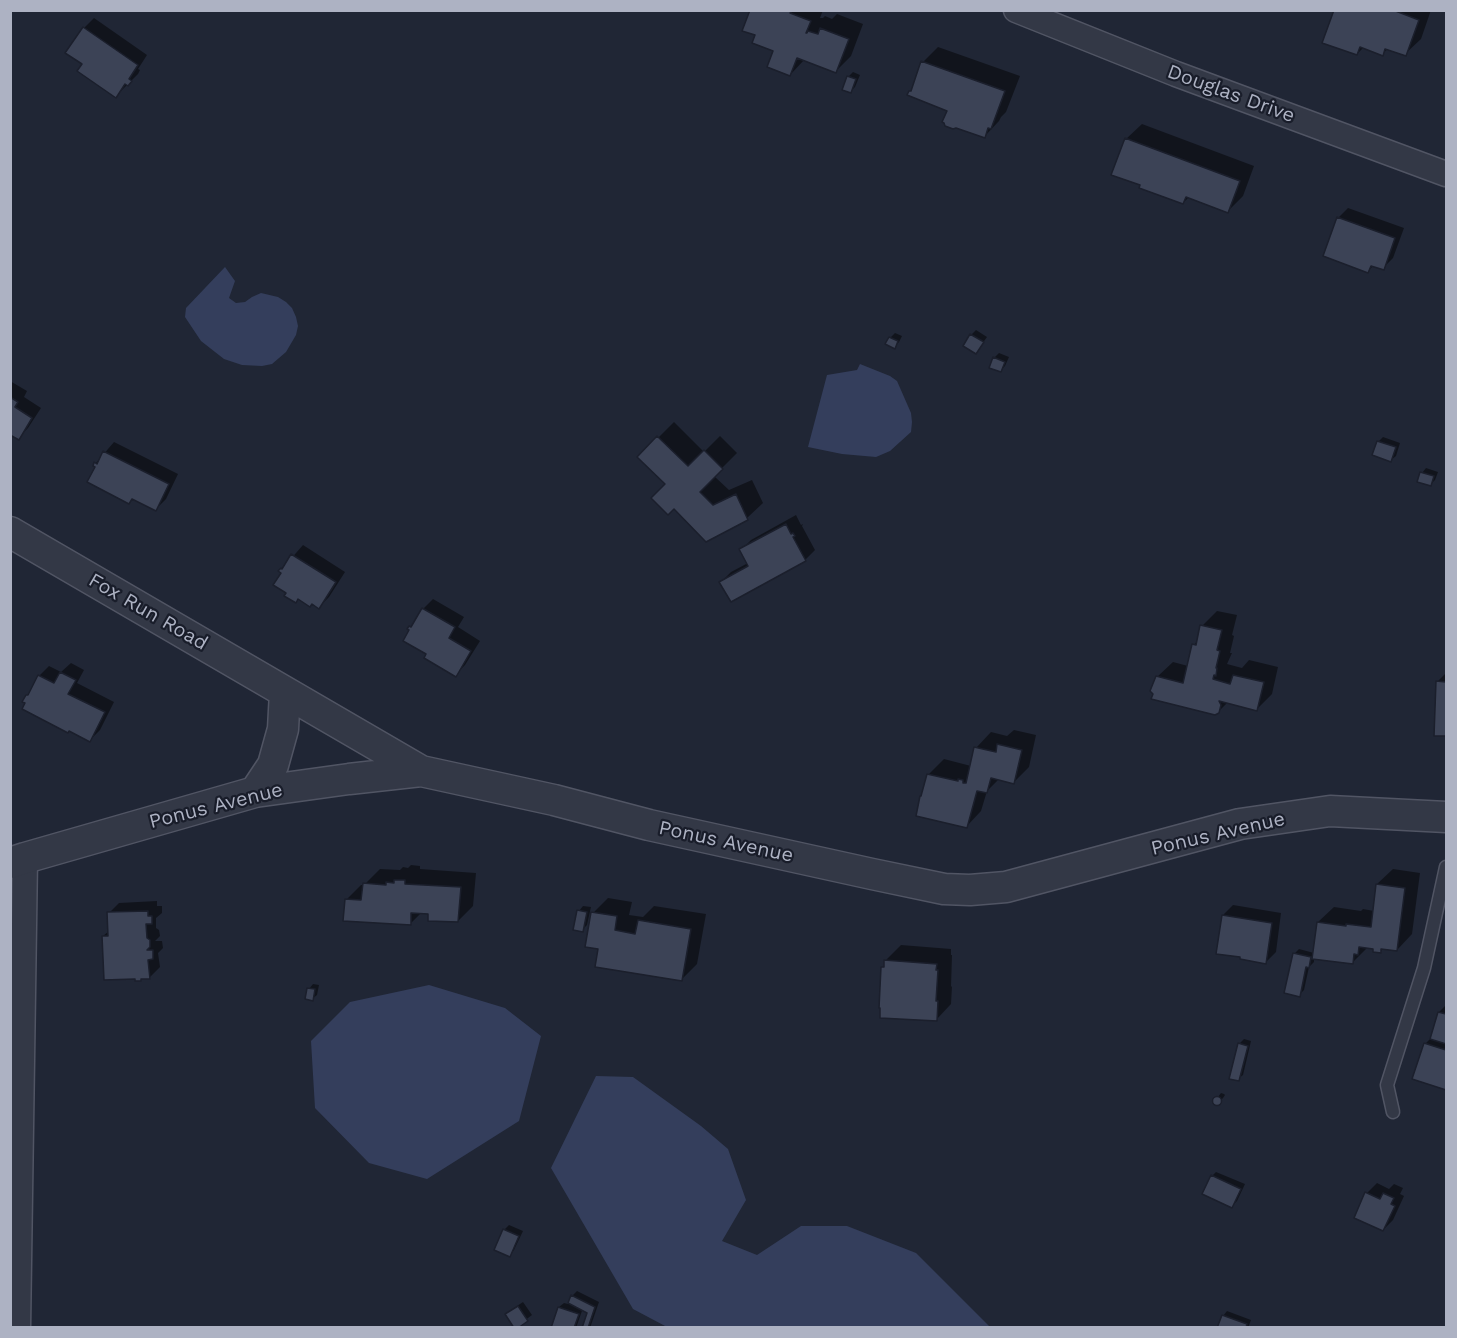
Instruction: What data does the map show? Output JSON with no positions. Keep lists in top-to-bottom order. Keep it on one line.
{"streets":{"street":["Douglas Drive","Fox Run Road","Ponus Avenue"]},"crossings":[["Fox Run Road","Ponus Avenue"]]}
